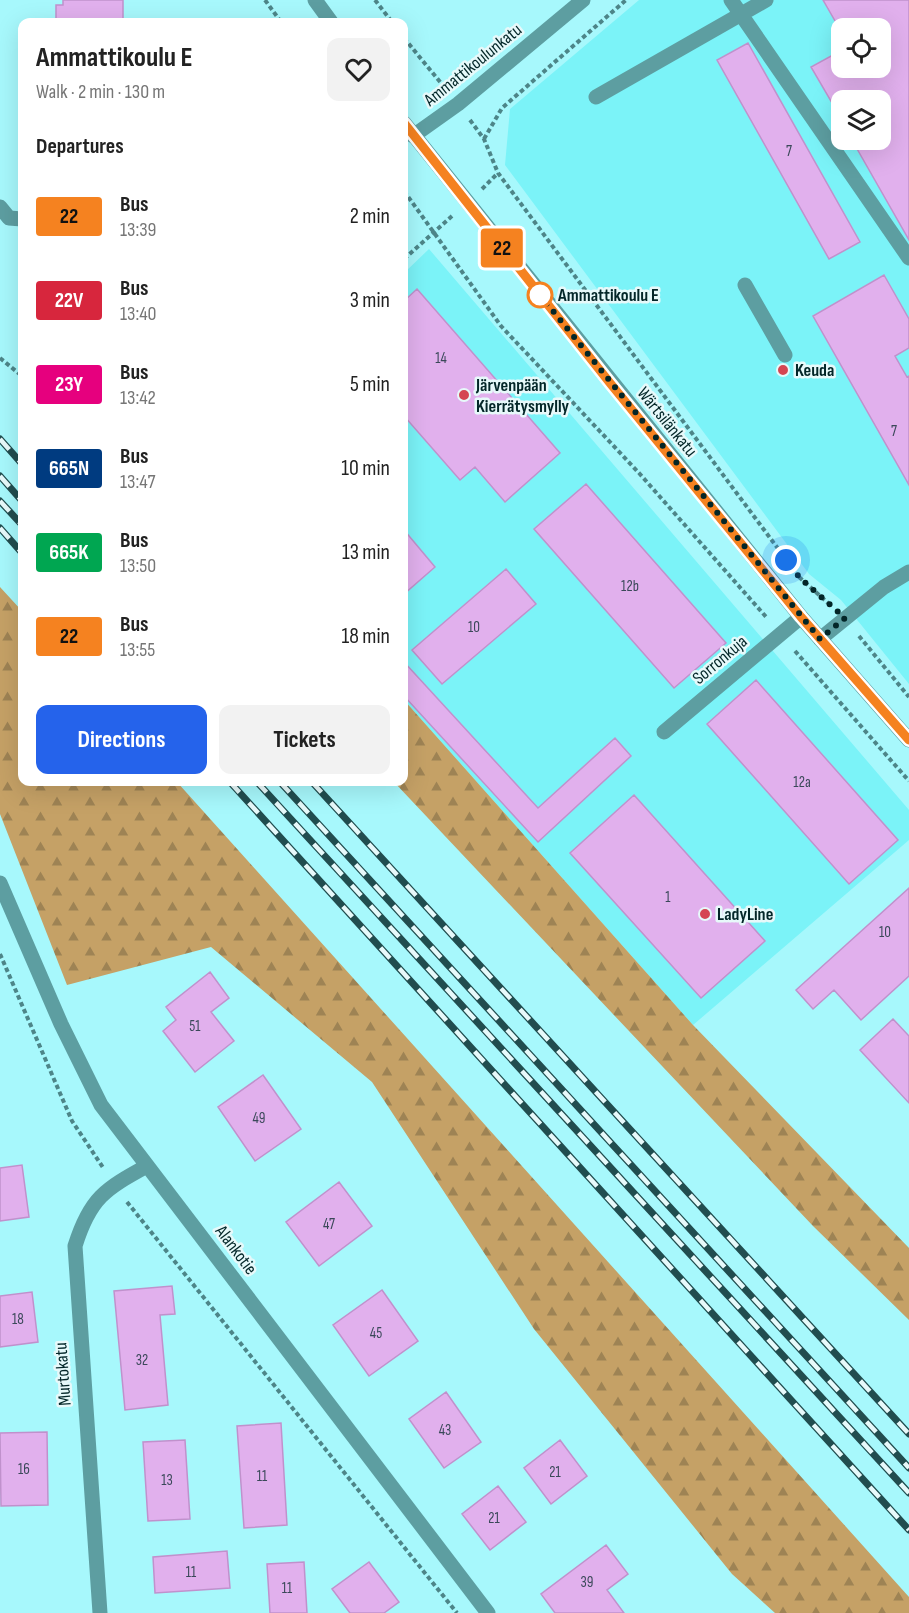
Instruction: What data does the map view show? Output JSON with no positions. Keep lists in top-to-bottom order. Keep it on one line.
{"streets":{"street":["Ammattikoulunkatu","Wärtsilänkatu","Sorronkuja","Alankotie","Murtokatu"]},"crossings":[["Ammattikoulunkatu","Wärtsilänkatu"],["Wärtsilänkatu","Sorronkuja"],["Alankotie","Murtokatu"]],"places":["Ammattikoulu E","Keuda","Järvenpään Kierrätysmylly","LadyLine"],"lines":["bus line 22"],"house_numbers":["7","14","7","12b","10","12a","1","10","51","49","47","18","45","32","43","16","21","11","13","21","11","39","11"],"page":{"on_map":"22","heading":[["Ammattikoulu E","Walk · 2 min · 130 m"],"Departures"],"list":[{"mark":"22","name":"Bus","note":"13:39","value":"2 min"},{"mark":"22V","name":"Bus","note":"13:40","value":"3 min"},{"mark":"23Y","name":"Bus","note":"13:42","value":"5 min"},{"mark":"665N","name":"Bus","note":"13:47","value":"10 min"},{"mark":"665K","name":"Bus","note":"13:50","value":"13 min"},{"mark":"22","name":"Bus","note":"13:55","value":"18 min"}],"buttons":["Directions","Tickets"]}}
